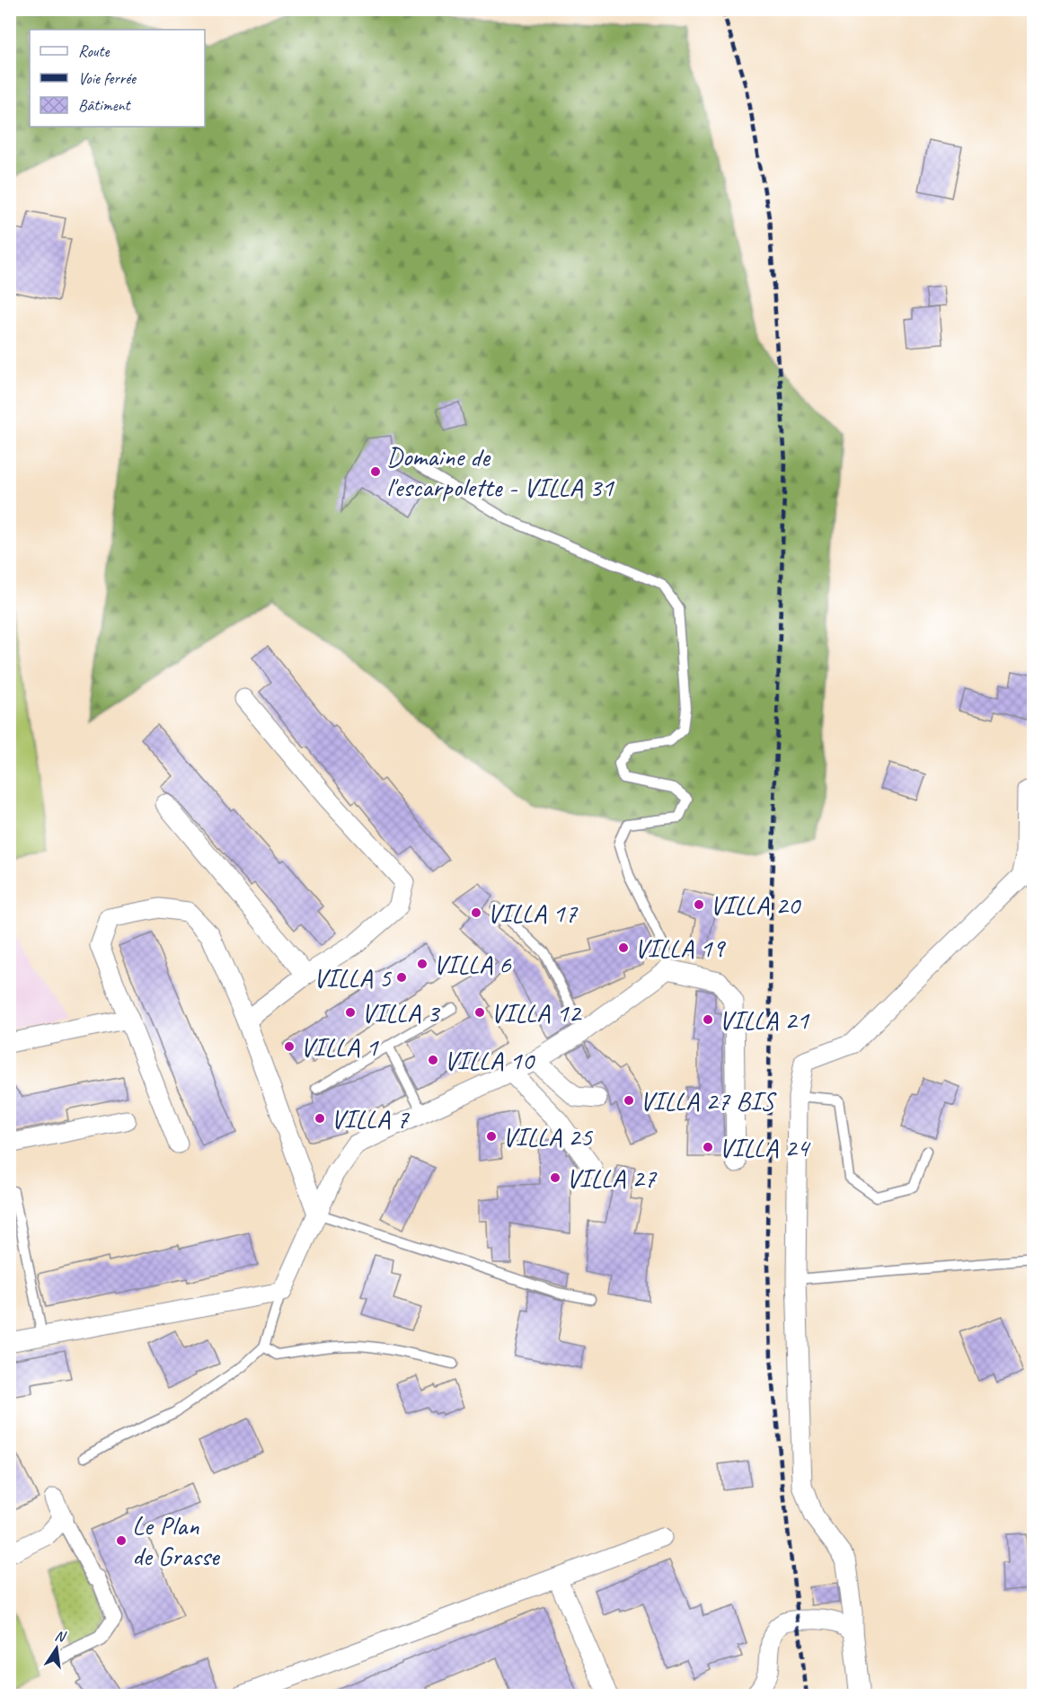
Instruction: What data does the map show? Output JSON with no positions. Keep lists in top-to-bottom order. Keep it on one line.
{"places":["Domaine de l'escarpolette - VILLA 31","VILLA 20","VILLA 17","VILLA 19","VILLA 6","VILLA 5","VILLA 3","VILLA 12","VILLA 21","VILLA 1","VILLA 10","VILLA 27 BIS","VILLA 7","VILLA 25","VILLA 24","VILLA 27","Le Plan de Grasse"],"legend":["Route","Voie ferrée","Bâtiment"],"north":"top"}
